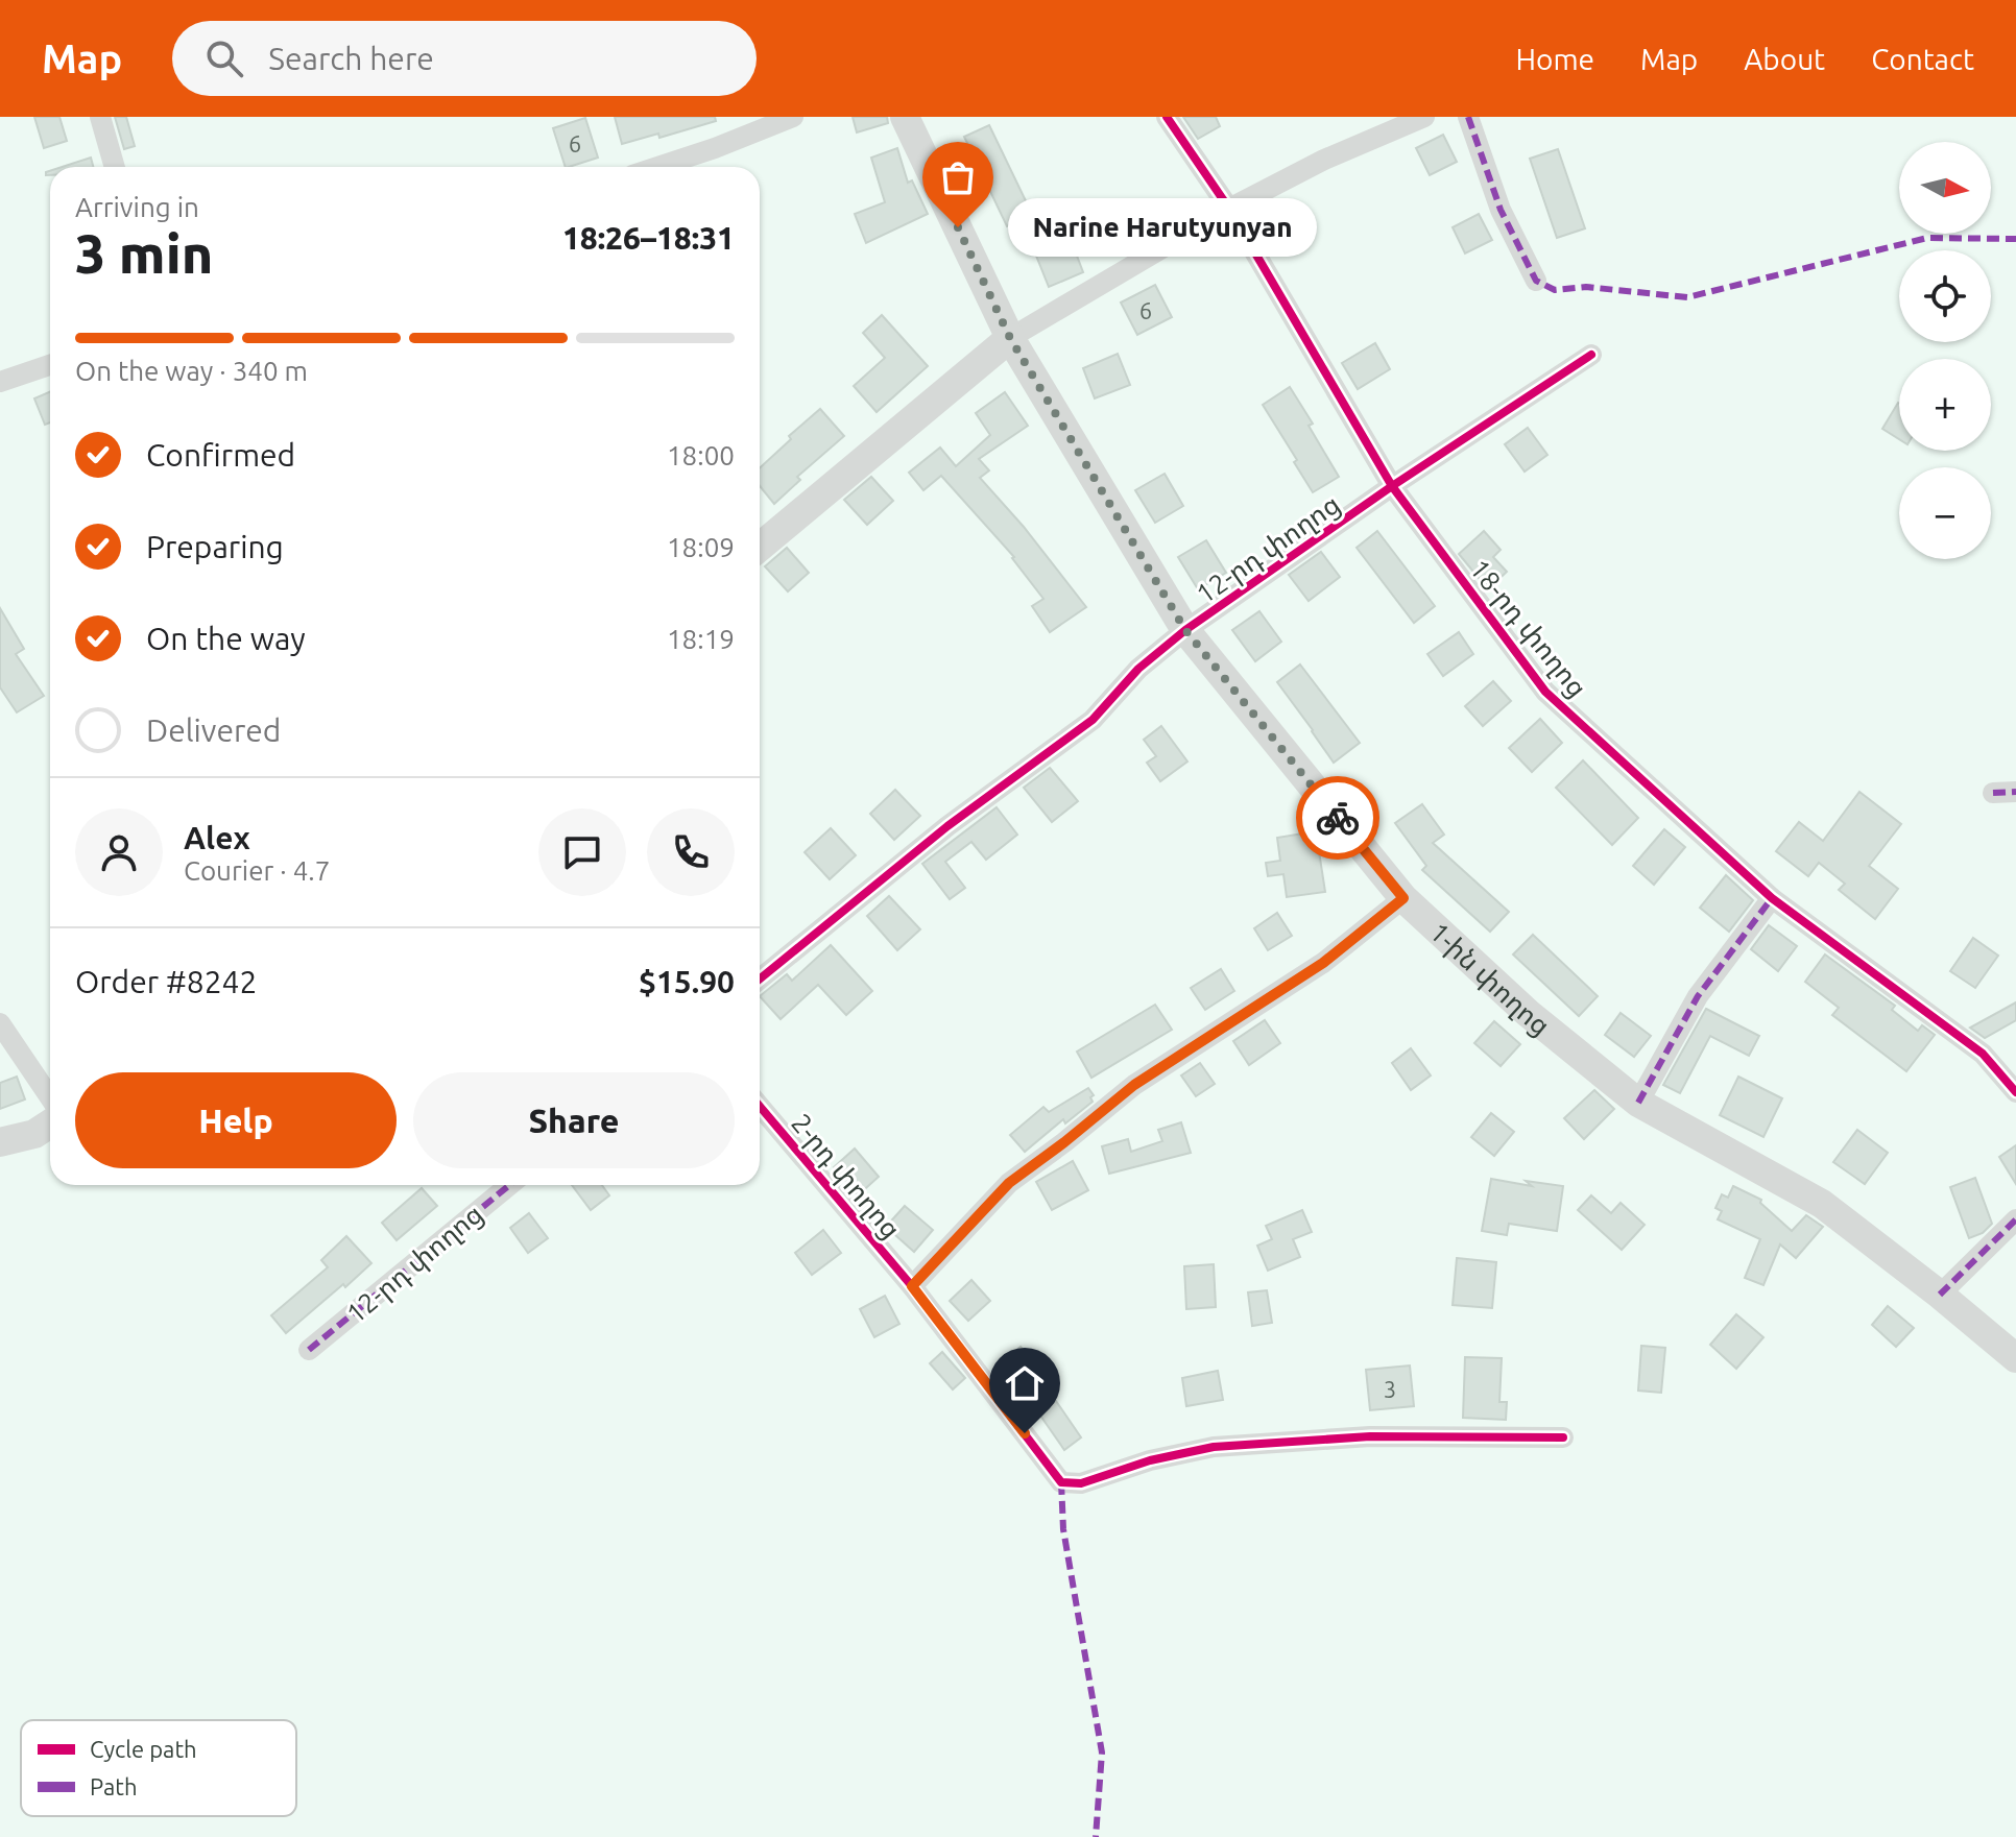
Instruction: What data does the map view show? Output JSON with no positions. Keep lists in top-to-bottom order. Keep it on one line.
{"streets":{"main road":["1-ին փողոց"],"street":["12-րդ փողոց","18-րդ փողոց","2-րդ փողոց"]},"crossings":[["12-րդ փողոց","18-րդ փողոց"],["12-րդ փողոց","1-ին փողոց"]],"places":["Narine Harutyunyan"],"house_numbers":["6","6","3"],"legend":["Cycle path","Path"],"north":"right","page":{"header":"Map","search":"Search here","nav":["Home","Map","About","Contact"],"map_buttons":["+","−"],"heading":["3 min","Arriving in","18:26–18:31"],"panel":["Alex","Courier · 4.7","Order #8242","$15.90"],"bubble":"Narine Harutyunyan","bar":"On the way · 340 m","list":[["Confirmed","18:00"],["Preparing","18:09"],["On the way","18:19"],"Delivered"],"buttons":["Help","Share"]}}
